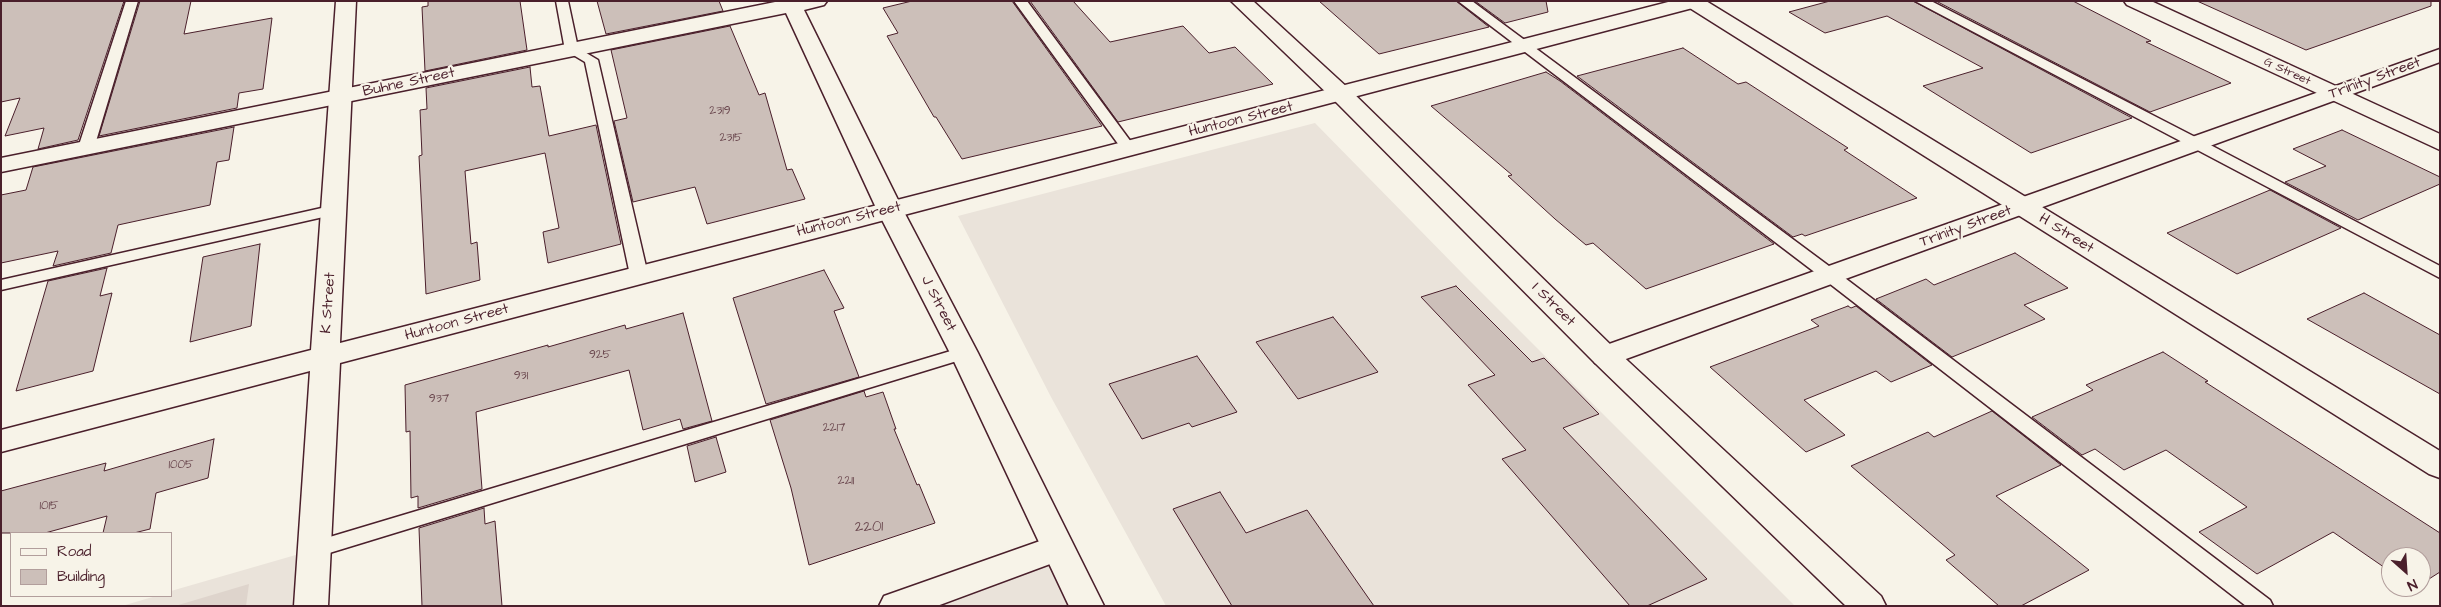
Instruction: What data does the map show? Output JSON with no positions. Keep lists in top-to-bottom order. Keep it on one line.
{"streets":{"street":["G Street","Trinity Street","Buhne Street","Huntoon Street","H Street","K Street","J Street","I Street"]},"crossings":[["G Street","Trinity Street"],["Trinity Street","H Street"],["Trinity Street","I Street"],["Buhne Street","K Street"],["Buhne Street","J Street"],["Huntoon Street","H Street"],["Huntoon Street","K Street"],["Huntoon Street","J Street"],["Huntoon Street","I Street"]],"house_numbers":["2319","2315","925","931","937","2217","1005","2211","1015","2201"],"legend":["Road","Building"],"north":"bottom right"}
